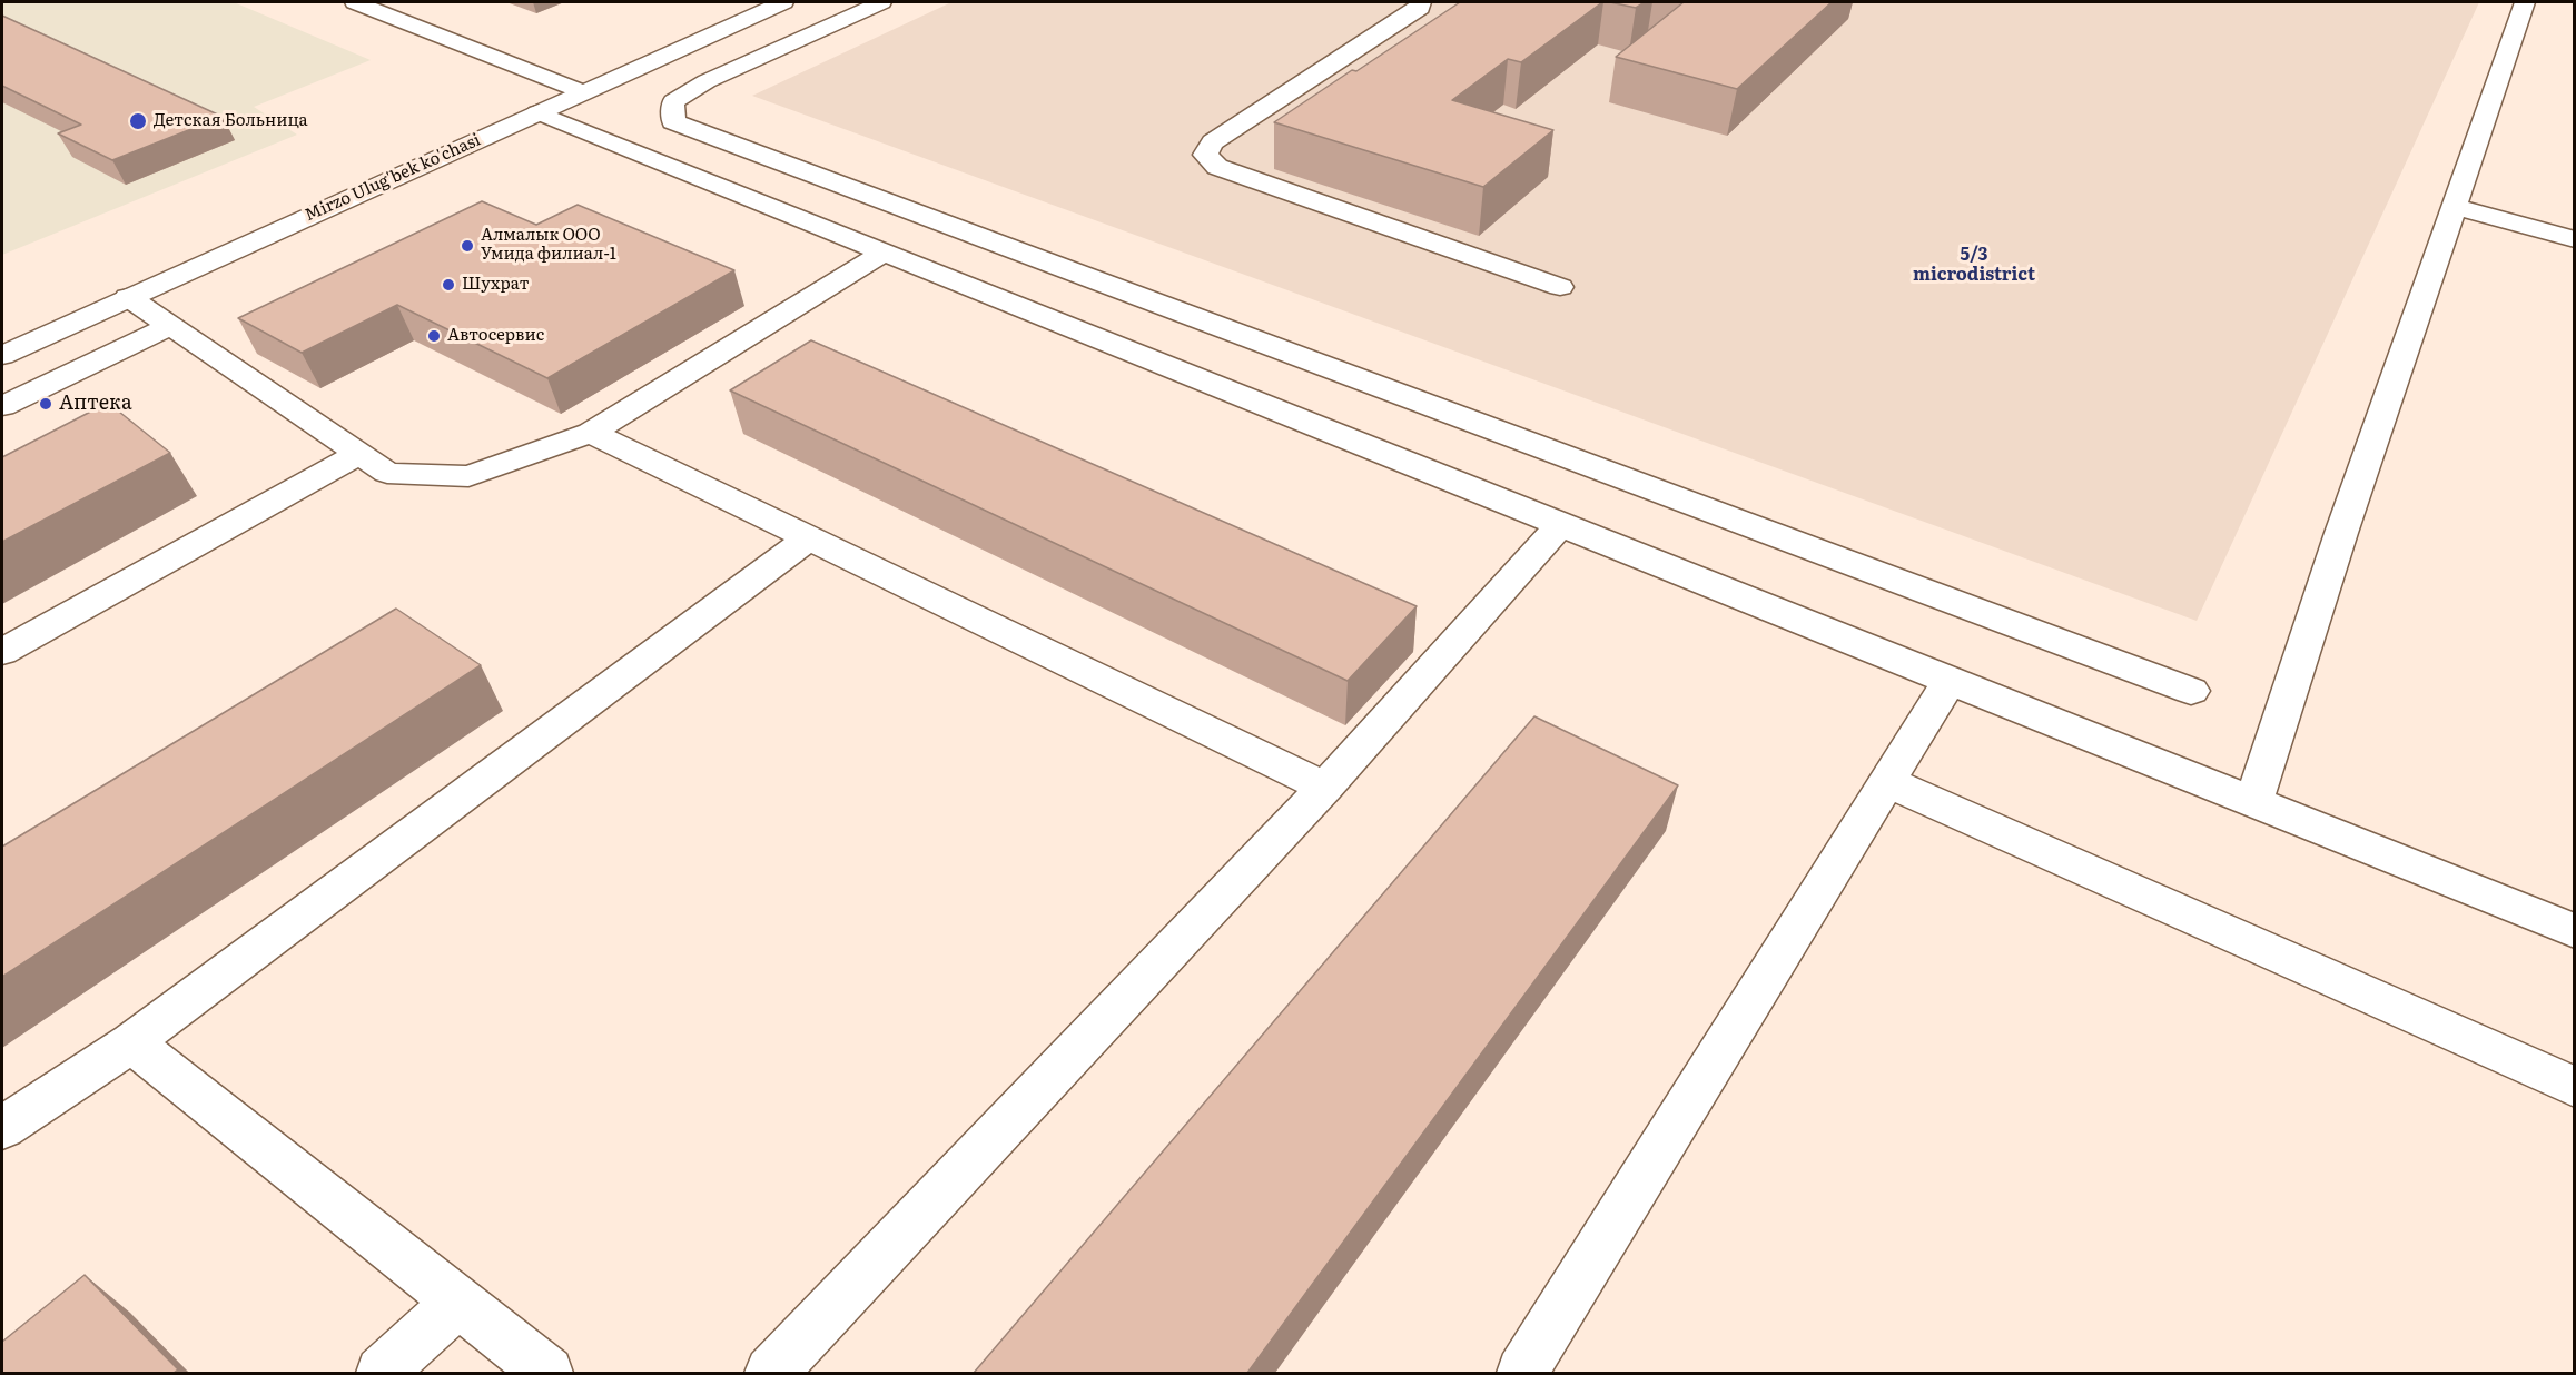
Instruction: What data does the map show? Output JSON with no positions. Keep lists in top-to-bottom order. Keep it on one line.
{"streets":{"street":["Mirzo Ulug'bek ko'chasi"]},"districts":["5/3 microdistrict"],"places":["Детская Больница","Алмалык ООО Умида филиал-1","Шухрат","Автосервис","Аптека"]}
